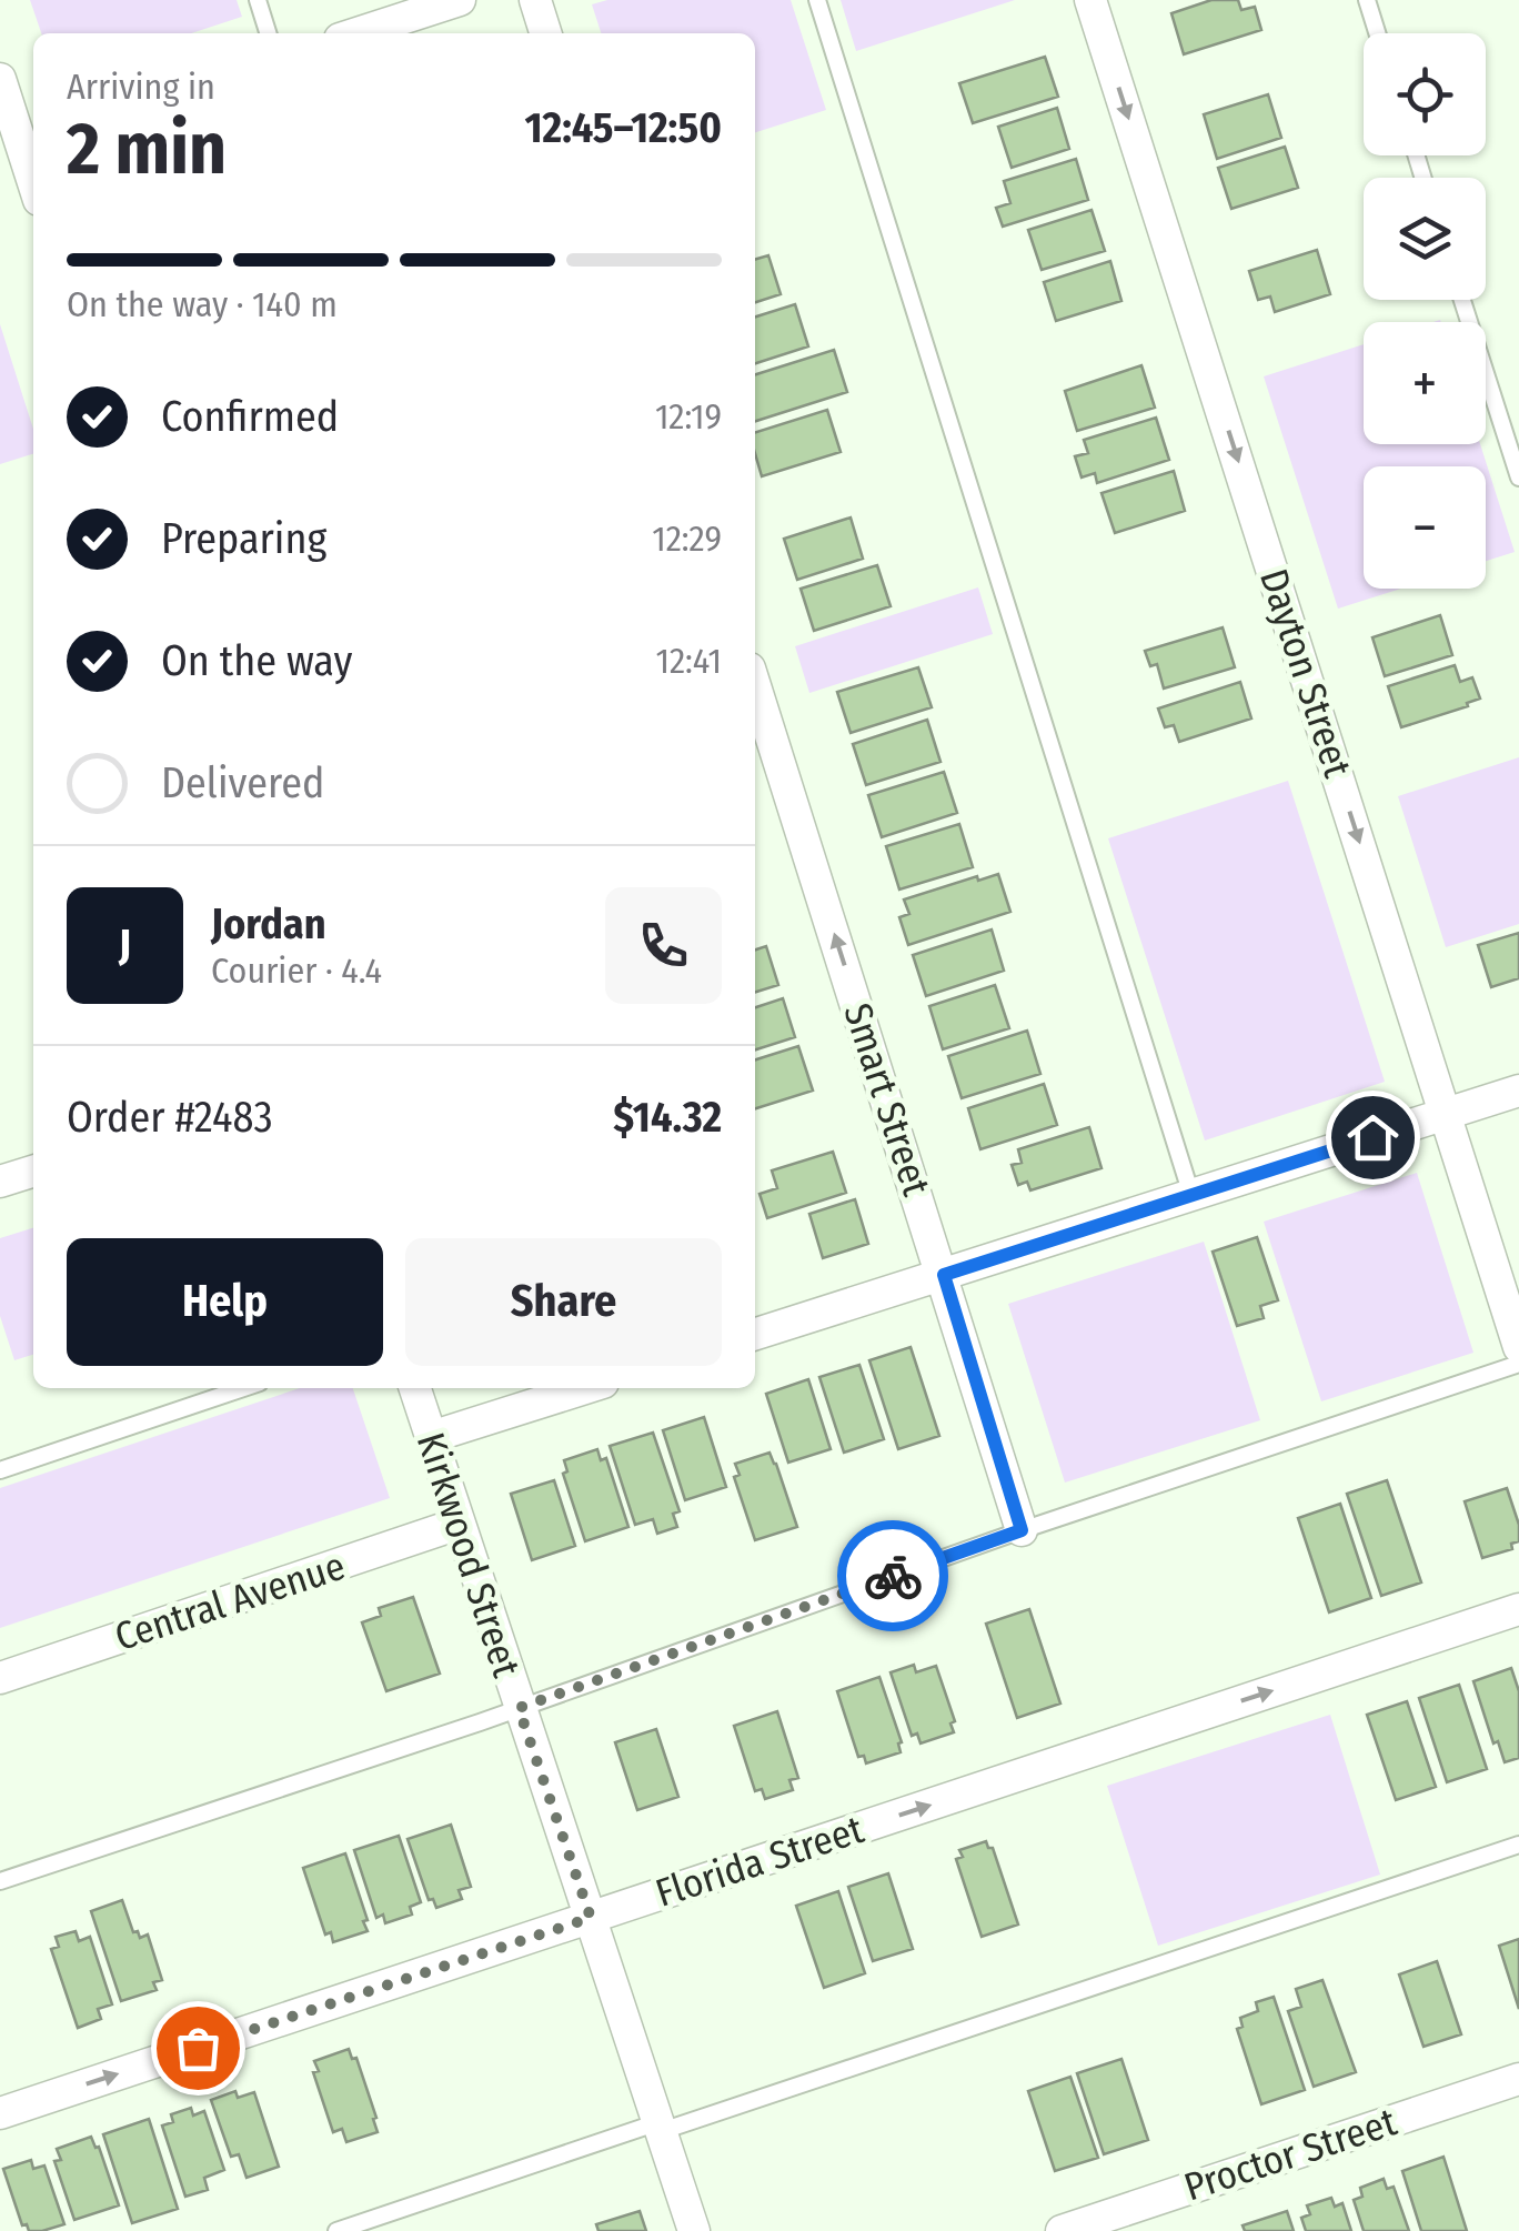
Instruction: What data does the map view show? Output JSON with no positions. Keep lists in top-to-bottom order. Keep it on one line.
{"streets":{"street":["Dayton Street","Smart Street","Kirkwood Street","Central Avenue","Florida Street","Proctor Street"]},"crossings":[["Kirkwood Street","Central Avenue"],["Kirkwood Street","Florida Street"]],"one_way":["Dayton Street","Smart Street","Florida Street"],"page":{"map_buttons":["+","−"],"heading":["2 min","Arriving in","12:45–12:50"],"panel":["Jordan","Courier · 4.4","Order #2483","$14.32"],"bar":"On the way · 140 m","list":[["Confirmed","12:19"],["Preparing","12:29"],["On the way","12:41"],"Delivered"],"round":"J","buttons":["Help","Share"]}}
